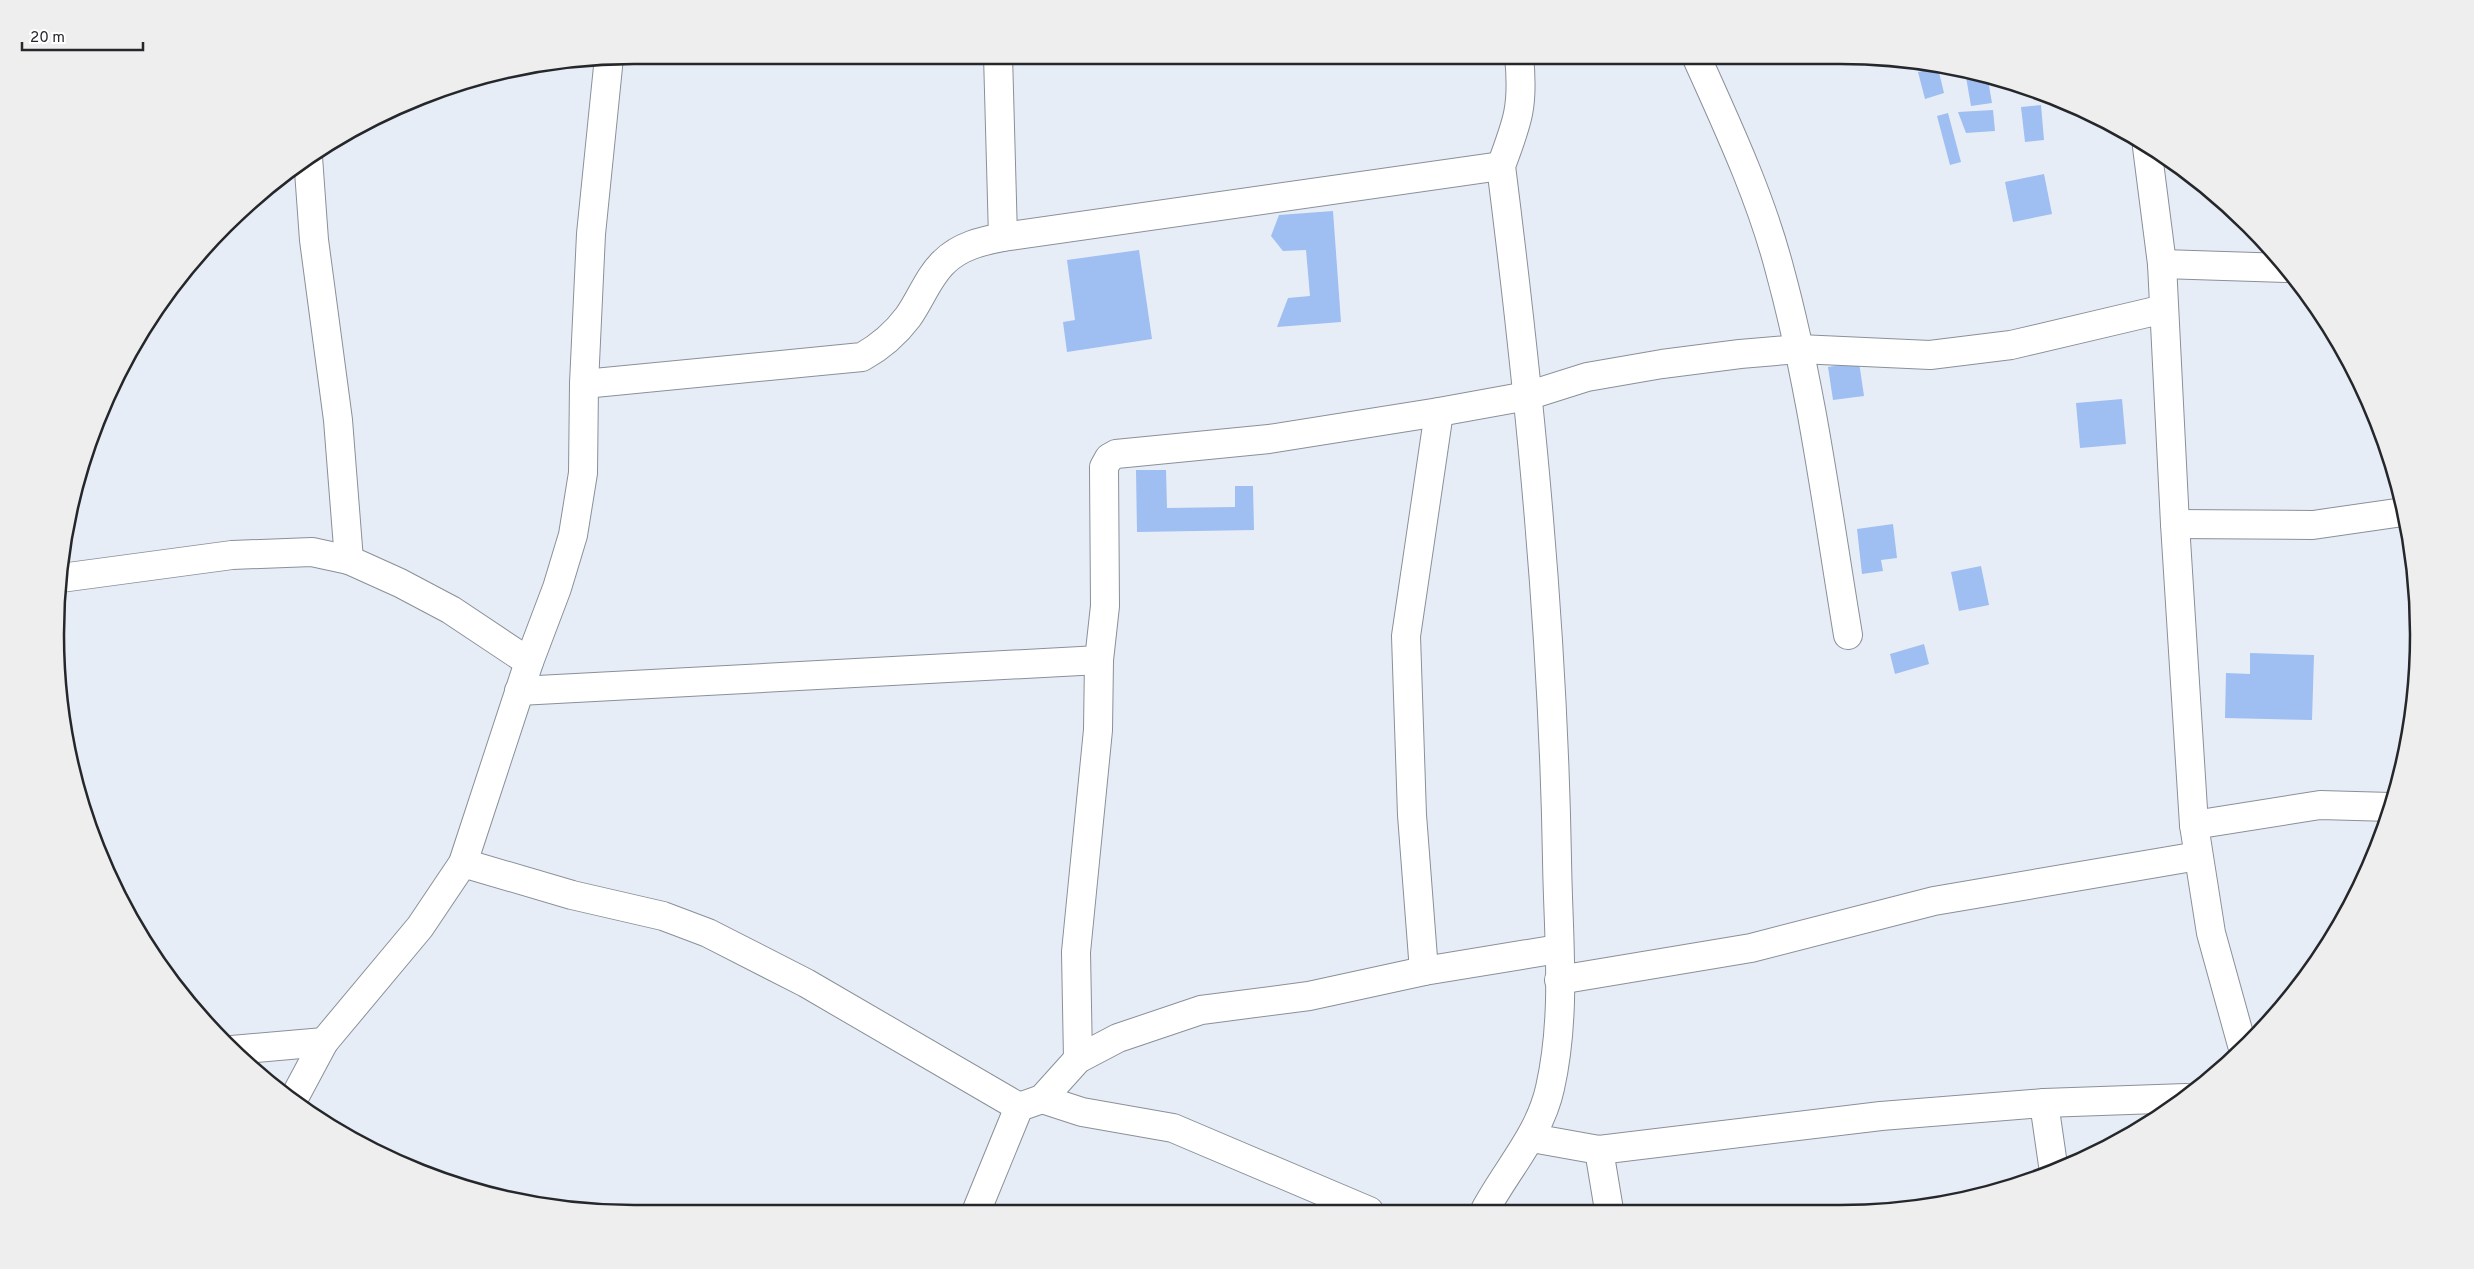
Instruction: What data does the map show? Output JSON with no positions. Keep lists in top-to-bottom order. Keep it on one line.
{"scale_bar":"20 m"}
